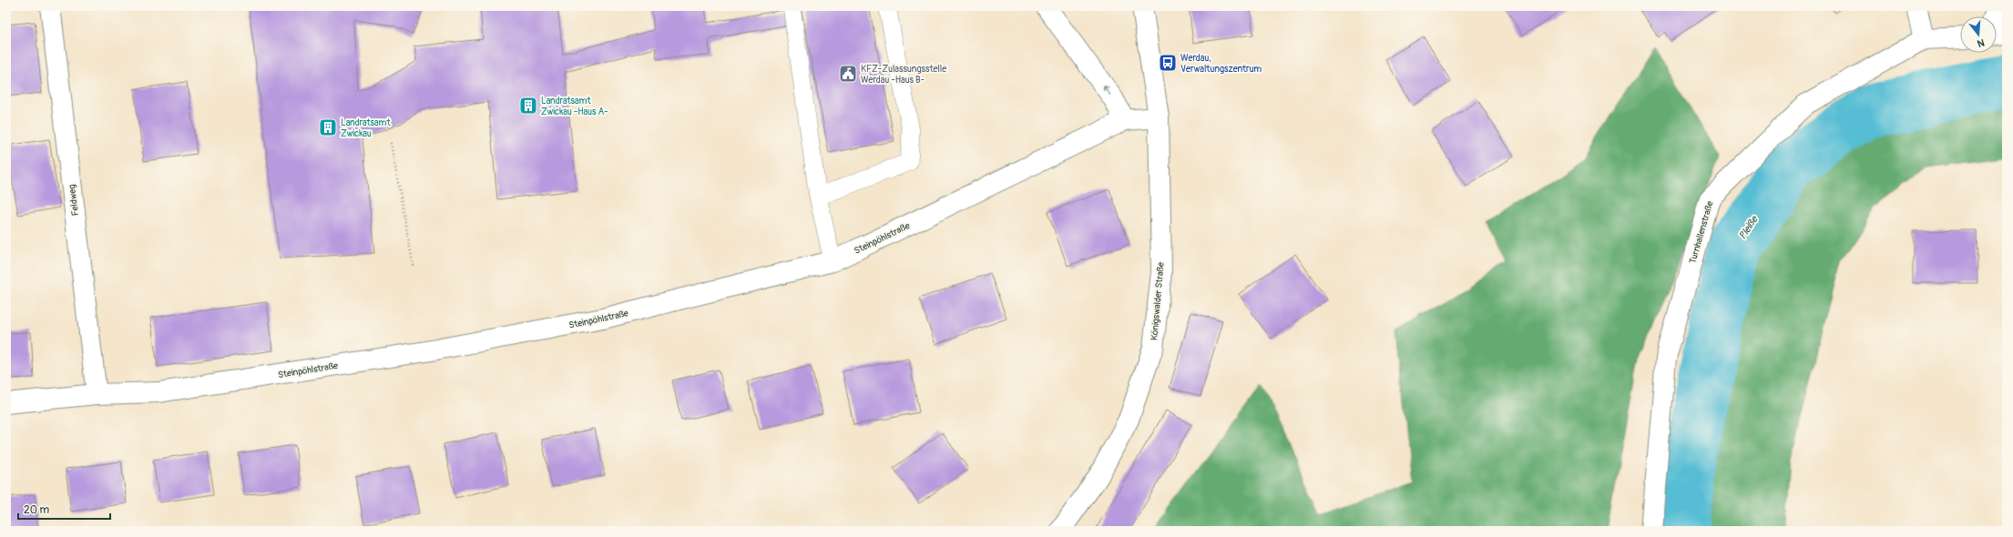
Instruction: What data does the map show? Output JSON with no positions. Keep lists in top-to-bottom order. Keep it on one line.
{"streets":{"street":["Feldweg","Turnhallenstraße","Steinpöhlstraße","Königswalder Straße"]},"crossings":[["Feldweg","Steinpöhlstraße"],["Steinpöhlstraße","Königswalder Straße"]],"water":["Pleiße"],"places":{"bus stop":["Werdau, Verwaltungszentrum"],"public building":["KFZ-Zulassungsstelle Werdau -Haus B-"],"building":["Landratsamt Zwickau -Haus A-","Landratsamt Zwickau"]},"scale_bar":"20 m","north":"bottom"}
